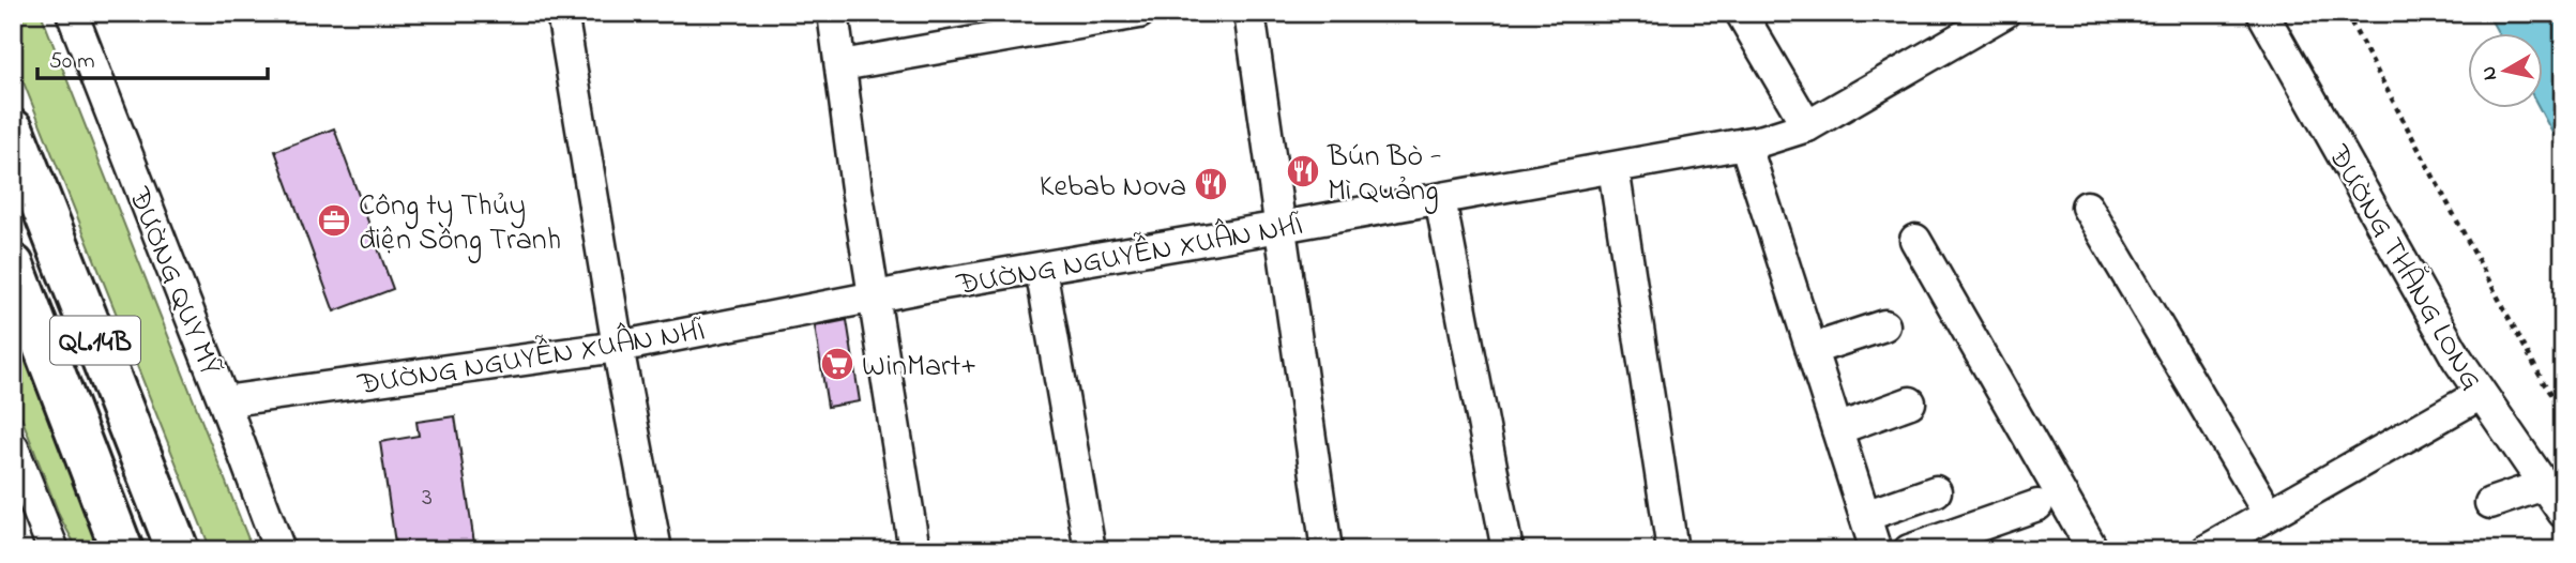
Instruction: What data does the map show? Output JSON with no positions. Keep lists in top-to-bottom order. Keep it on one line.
{"streets":{"highway":["QL.14B"],"street":["ĐƯỜNG NGUYỄN XUÂN NHĨ","ĐƯỜNG THĂNG LONG","ĐƯỜNG QUY MỸ"]},"crossings":[["ĐƯỜNG NGUYỄN XUÂN NHĨ","ĐƯỜNG QUY MỸ"]],"places":{"restaurant":["Bún Bò - Mì Quảng","Kebab Nova"],"office":["Công ty Thủy điện Sông Tranh"],"supermarket":["WinMart+"]},"house_numbers":["3"],"scale_bar":"50 m","north":"left"}
